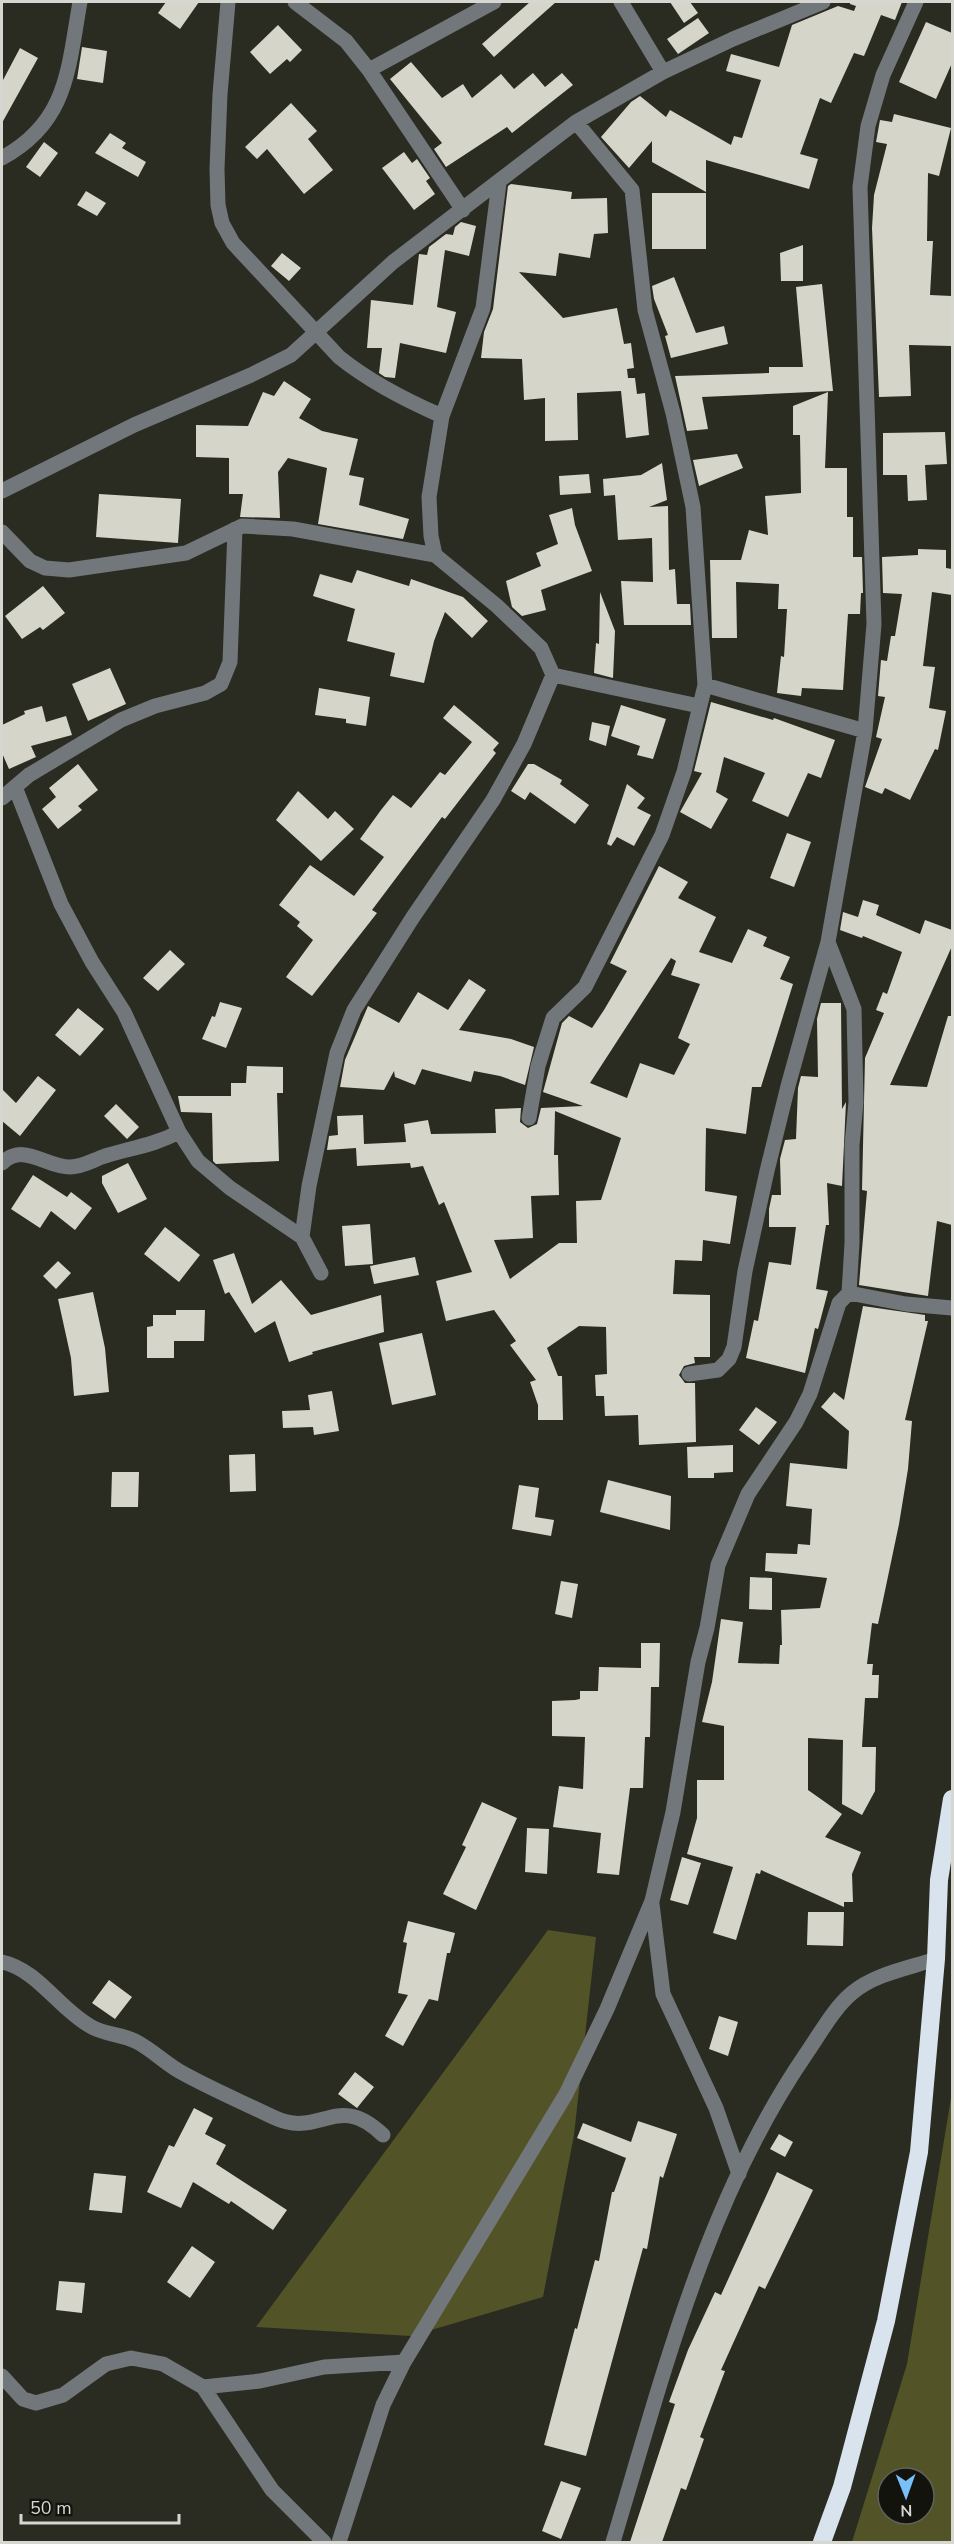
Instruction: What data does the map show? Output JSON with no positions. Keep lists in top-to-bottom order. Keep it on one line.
{"scale_bar":"50 m","north":"bottom"}
